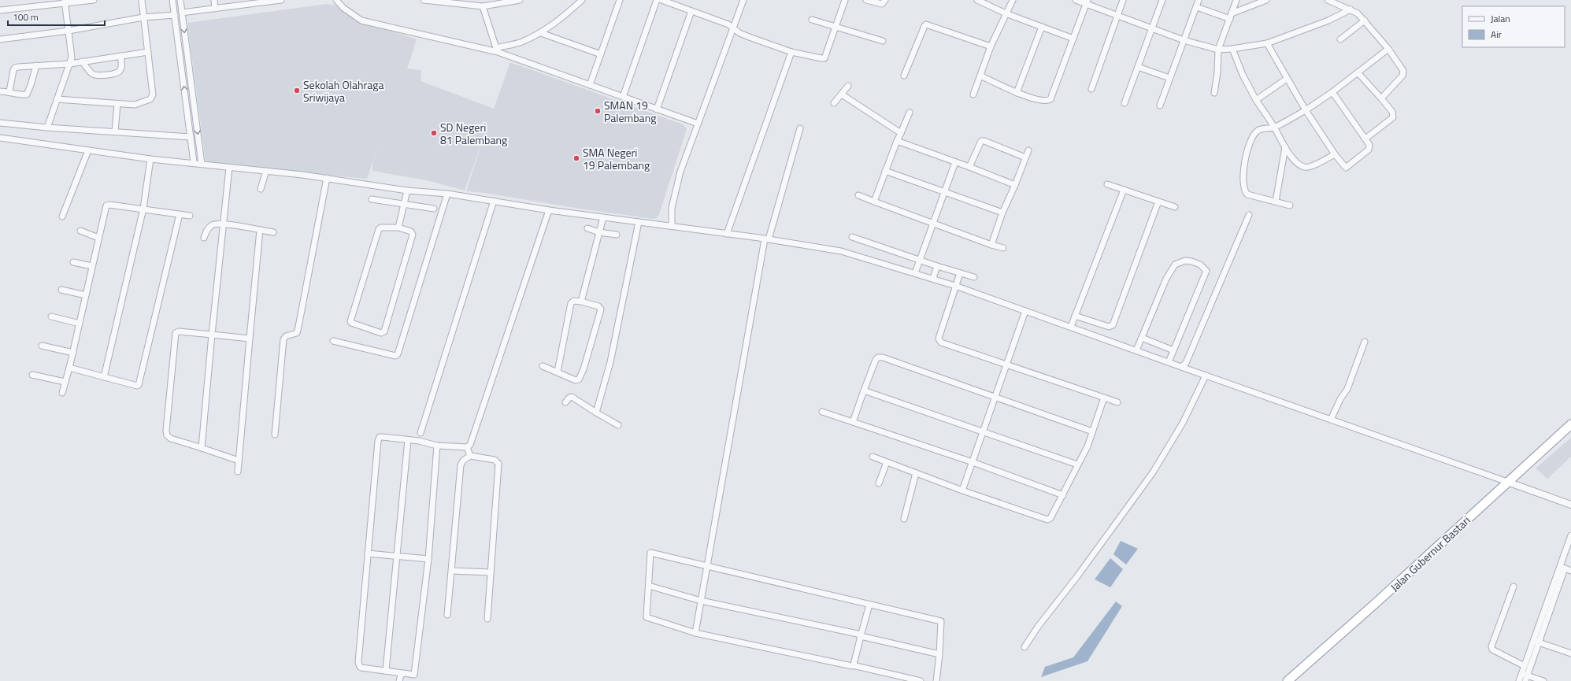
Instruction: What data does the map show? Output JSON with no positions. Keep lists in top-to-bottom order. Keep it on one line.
{"streets":{"highway":["Jalan Gubernur Bastari"]},"places":["Sekolah Olahraga Sriwijaya","SMAN 19 Palembang","SD Negeri 81 Palembang","SMA Negeri 19 Palembang"],"legend":["Jalan","Air"],"scale_bar":"100 m"}
